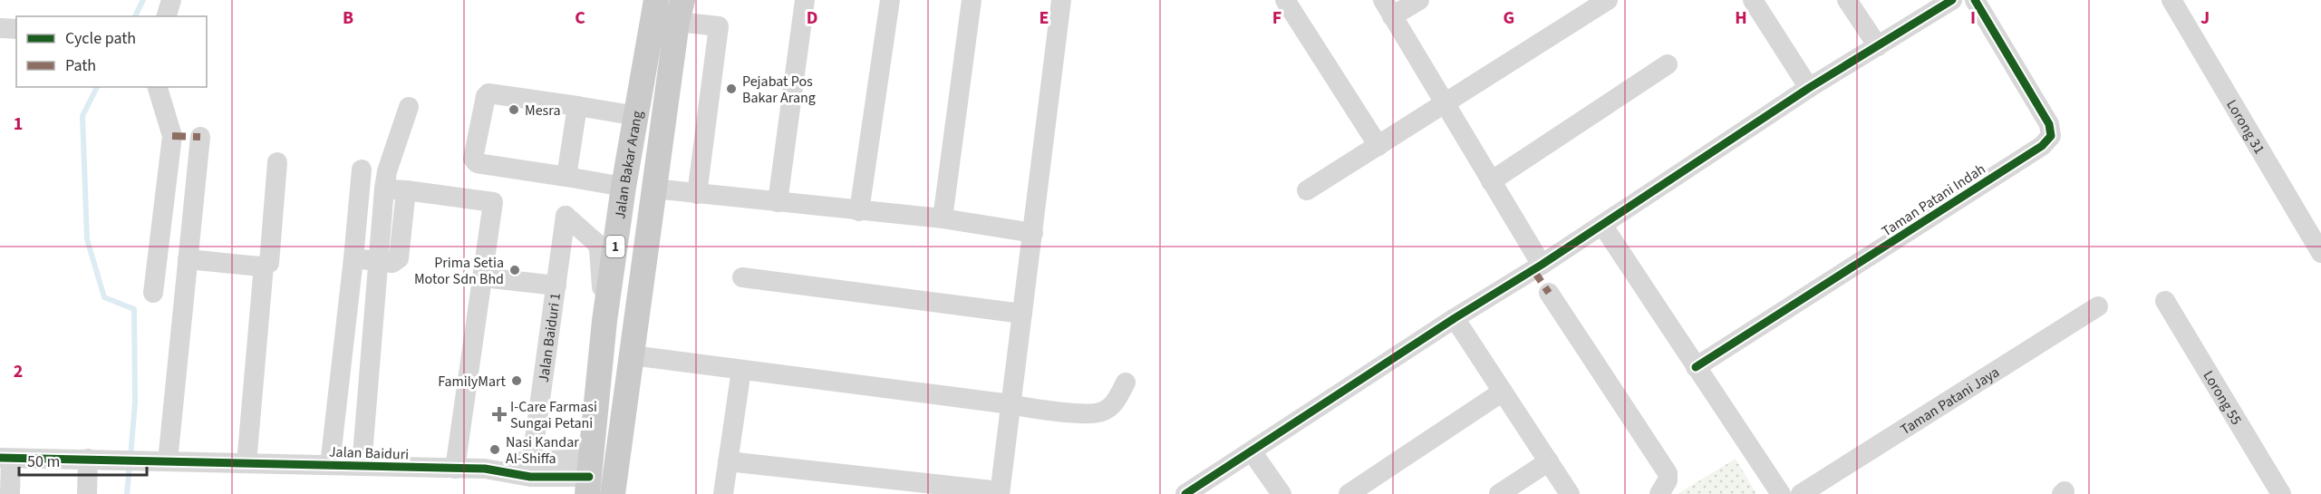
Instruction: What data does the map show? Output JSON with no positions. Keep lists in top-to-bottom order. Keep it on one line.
{"streets":{"main road":["Jalan Bakar Arang","1"],"street":["Lorong 31","Taman Patani Indah","Jalan Baiduri 1","Lorong 55","Taman Patani Jaya","Jalan Baiduri"]},"crossings":[["Jalan Bakar Arang","Jalan Baiduri 1"],["Jalan Bakar Arang","Jalan Baiduri"],["Jalan Baiduri 1","Jalan Baiduri"]],"places":{"other":["Pejabat Pos Bakar Arang","Mesra","Prima Setia Motor Sdn Bhd","FamilyMart","Nasi Kandar Al-Shiffa"],"health":["I-Care Farmasi Sungai Petani"]},"legend":["Cycle path","Path"],"scale_bar":"50 m","grid":{"columns":["B","C","D","E","F","G","H","I","J"],"rows":["1","2"]}}
